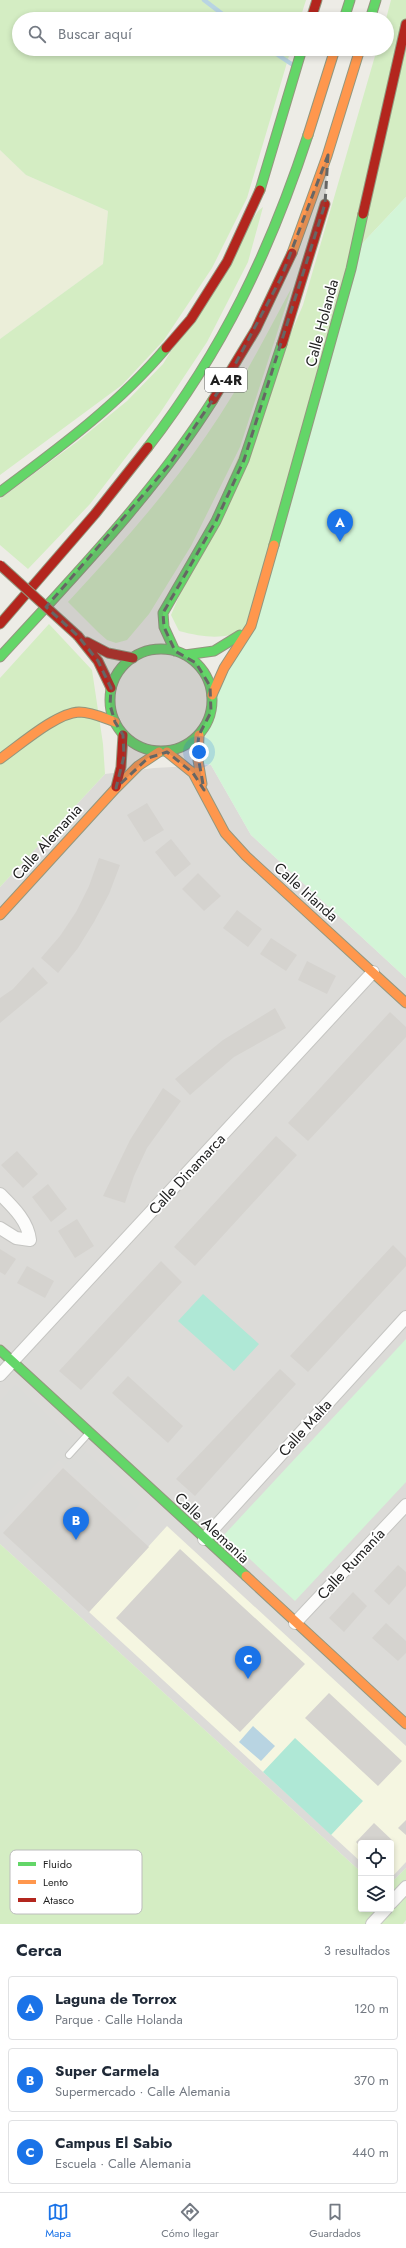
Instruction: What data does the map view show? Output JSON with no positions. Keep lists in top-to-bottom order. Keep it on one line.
{"streets":{"main road":["Calle Holanda","A-4R","Calle Alemania","Calle Irlanda"],"street":["Calle Dinamarca","Calle Malta","Calle Rumanía"]},"crossings":[["Calle Holanda","Calle Alemania"],["Calle Holanda","Calle Irlanda"],["Calle Alemania","Calle Irlanda"],["Calle Alemania","Calle Dinamarca"],["Calle Alemania","Calle Malta"],["Calle Alemania","Calle Rumanía"],["Calle Irlanda","Calle Dinamarca"]],"legend":["Fluido","Lento","Atasco"],"page":{"search":"Buscar aquí","pins":["A","B","C"],"heading":["Cerca","3 resultados"],"list":[{"mark":"A","name":"Laguna de Torrox","note":"Parque · Calle Holanda","value":"120 m"},{"mark":"B","name":"Super Carmela","note":"Supermercado · Calle Alemania","value":"370 m"},{"mark":"C","name":"Campus El Sabio","note":"Escuela · Calle Alemania","value":"440 m"}],"nav":["Mapa","Cómo llegar","Guardados"]}}
